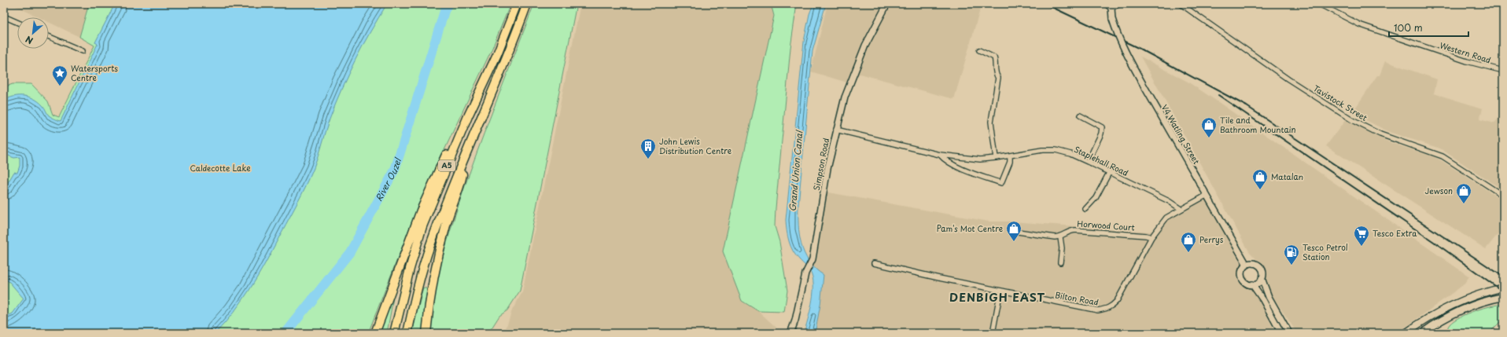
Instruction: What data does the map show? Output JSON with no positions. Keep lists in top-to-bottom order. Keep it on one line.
{"streets":{"highway":["A5"],"street":["Western Road","Tavistock Street","V4 Watling Street","Staplehall Road","Simpson Road","Horwood Court","Bilton Road"]},"crossings":[["V4 Watling Street","Bilton Road"],["Staplehall Road","Simpson Road"],["Staplehall Road","Bilton Road"],["Horwood Court","Bilton Road"]],"districts":["DENBIGH EAST"],"water":["Grand Union Canal","River Ouzel"],"parks":["Caldecotte Lake"],"places":{"place":["Watersports Centre"],"shop":["Tile and Bathroom Mountain","Matalan","Jewson","Pam's Mot Centre","Perrys"],"building":["John Lewis Distribution Centre"],"supermarket":["Tesco Extra"],"fuel station":["Tesco Petrol Station"]},"scale_bar":"100 m","north":"bottom left"}
